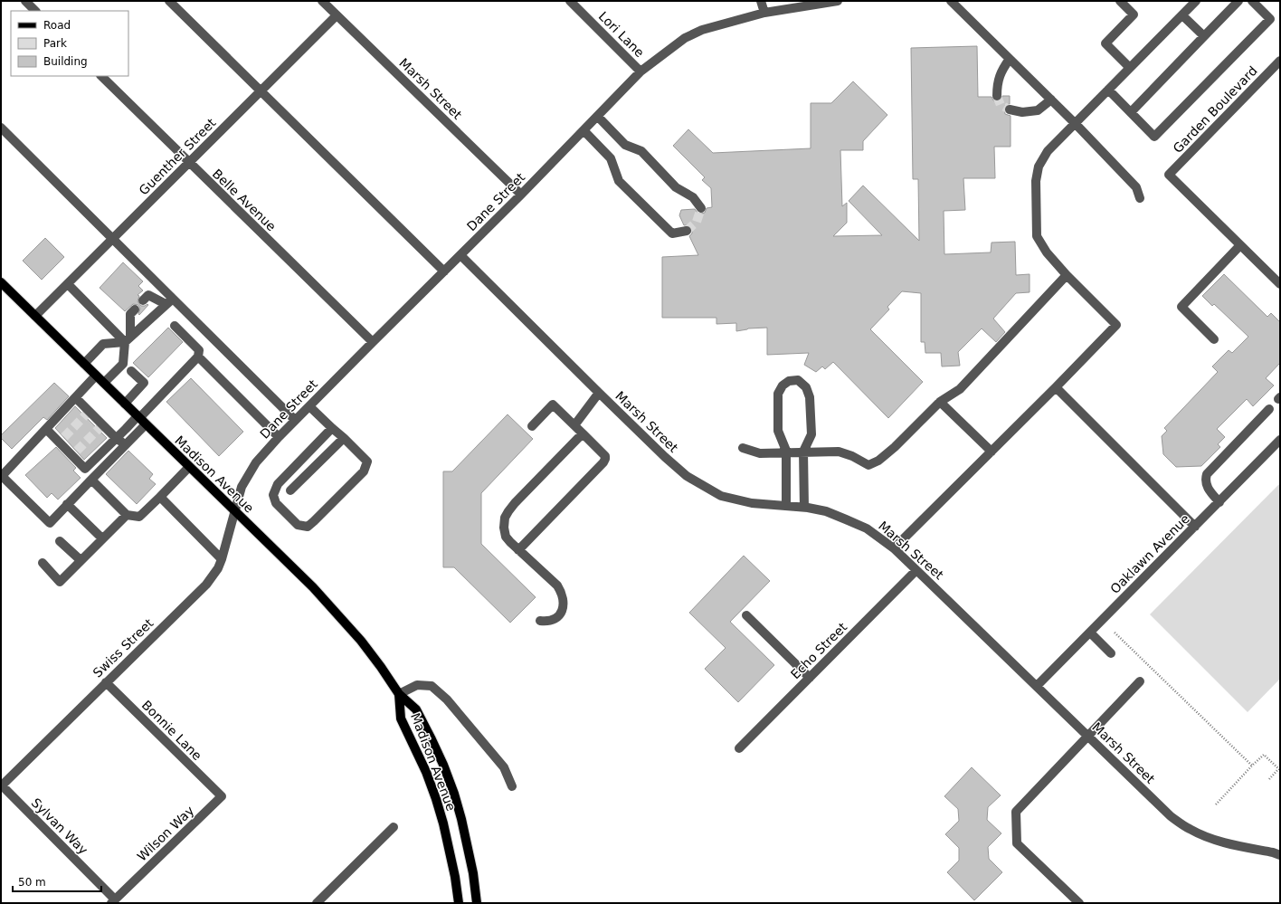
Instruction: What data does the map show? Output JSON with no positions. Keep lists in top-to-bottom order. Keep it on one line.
{"streets":{"main road":["Madison Avenue"],"street":["Lori Lane","Marsh Street","Garden Boulevard","Guenther Street","Belle Avenue","Dane Street","Oaklawn Avenue","Swiss Street","Echo Street","Bonnie Lane","Sylvan Way","Wilson Way"]},"crossings":[["Lori Lane","Dane Street"],["Marsh Street","Guenther Street"],["Marsh Street","Dane Street"],["Marsh Street","Oaklawn Avenue"],["Marsh Street","Echo Street"],["Guenther Street","Belle Avenue"],["Guenther Street","Madison Avenue"],["Belle Avenue","Dane Street"],["Dane Street","Madison Avenue"],["Dane Street","Swiss Street"],["Madison Avenue","Swiss Street"],["Swiss Street","Bonnie Lane"],["Swiss Street","Sylvan Way"],["Bonnie Lane","Wilson Way"],["Sylvan Way","Wilson Way"]],"legend":["Road","Park","Building"],"scale_bar":"50 m"}
